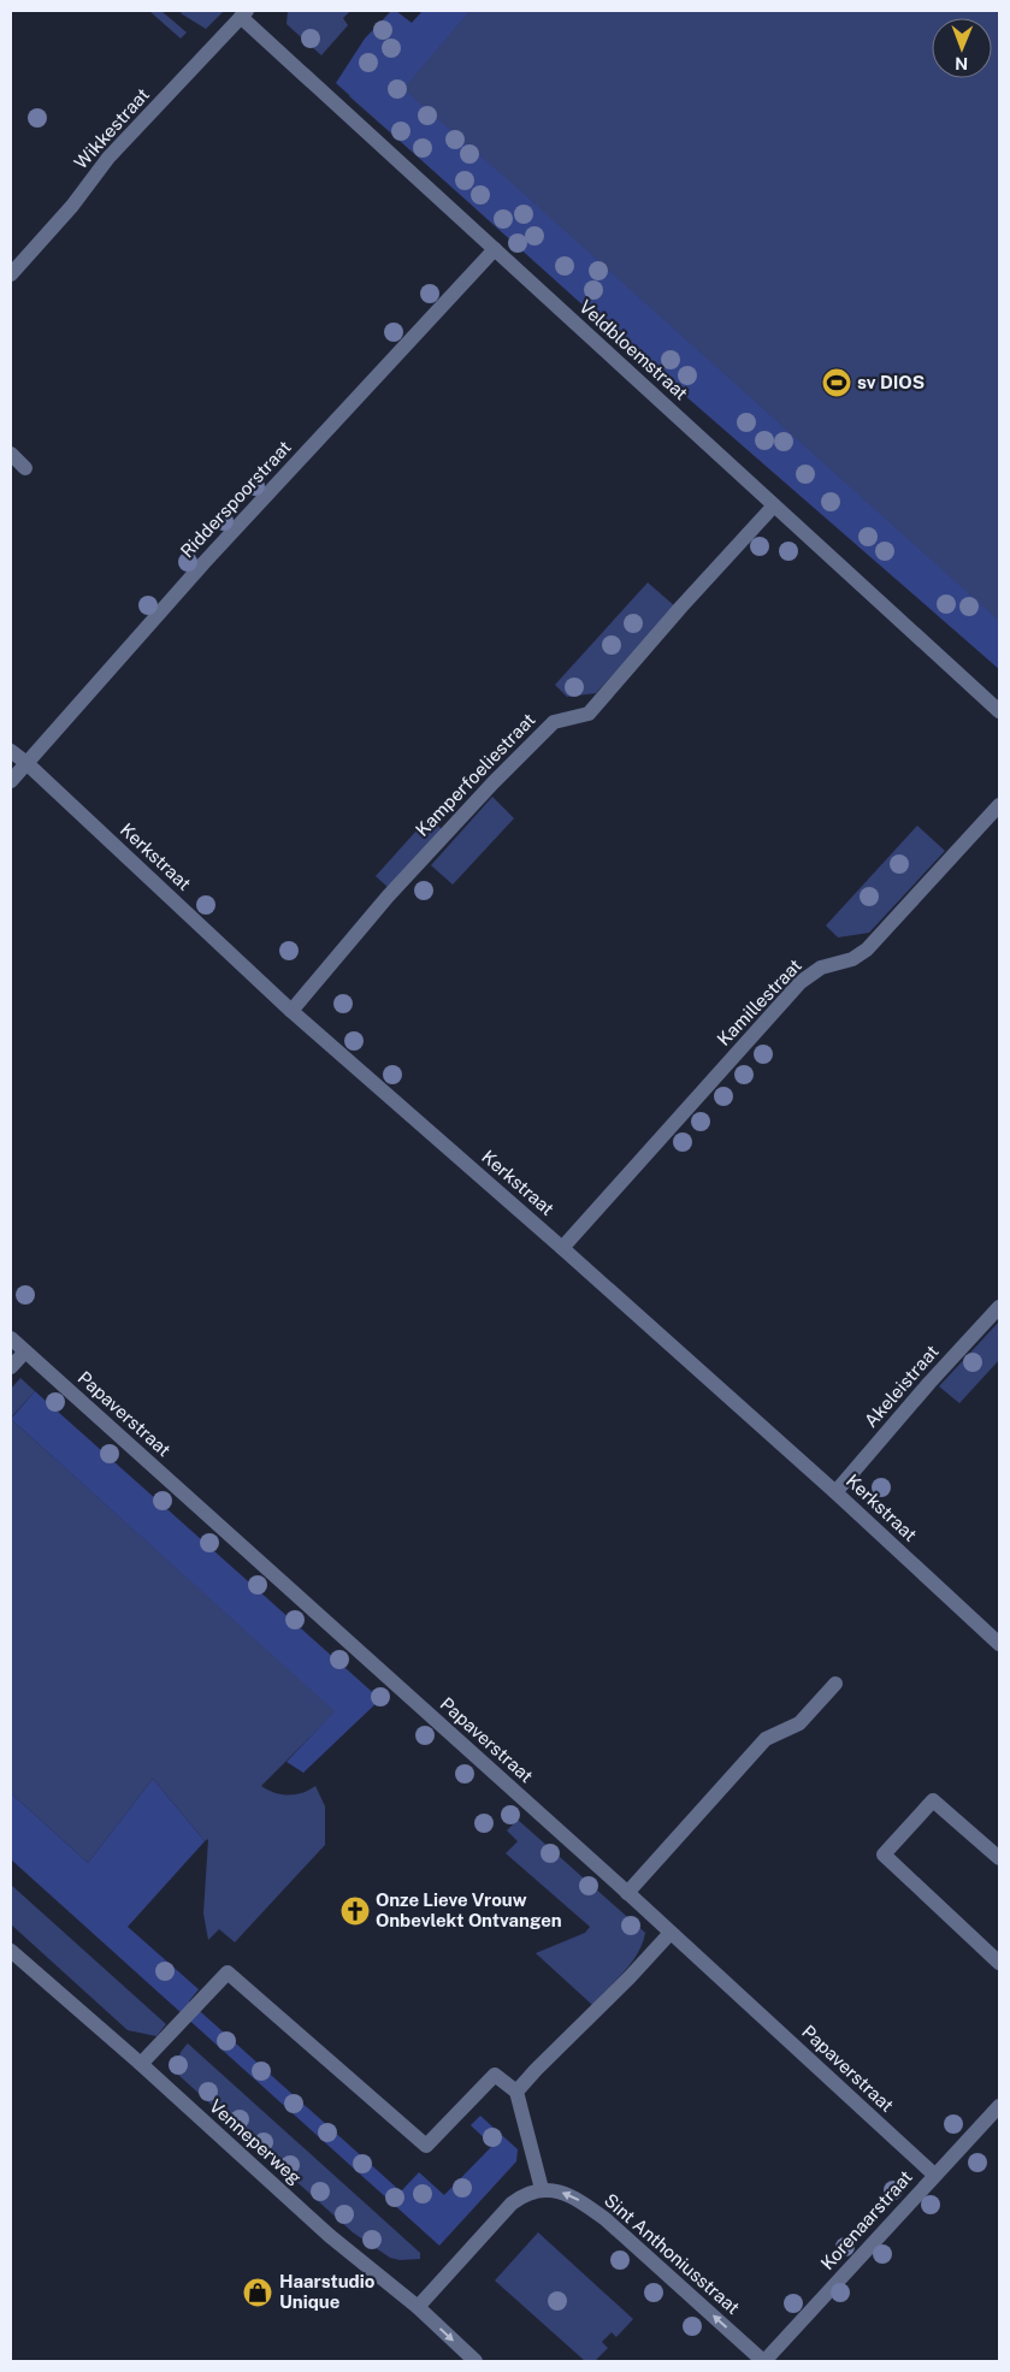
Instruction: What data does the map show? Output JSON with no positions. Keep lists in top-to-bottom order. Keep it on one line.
{"streets":{"street":["Wikkestraat","Veldbloemstraat","Ridderspoorstraat","Kamperfoeliestraat","Kerkstraat","Kamillestraat","Akeleistraat","Papaverstraat","Venneperweg","Korenaarstraat","Sint Anthoniusstraat"]},"crossings":[["Wikkestraat","Veldbloemstraat"],["Veldbloemstraat","Ridderspoorstraat"],["Veldbloemstraat","Kamperfoeliestraat"],["Ridderspoorstraat","Kerkstraat"],["Kamperfoeliestraat","Kerkstraat"],["Kerkstraat","Kamillestraat"],["Kerkstraat","Akeleistraat"],["Papaverstraat","Korenaarstraat"],["Korenaarstraat","Sint Anthoniusstraat"]],"one_way":["Sint Anthoniusstraat"],"places":{"sports":["sv DIOS"],"church":["Onze Lieve Vrouw Onbevlekt Ontvangen"],"shop":["Haarstudio Unique"]},"north":"bottom"}
